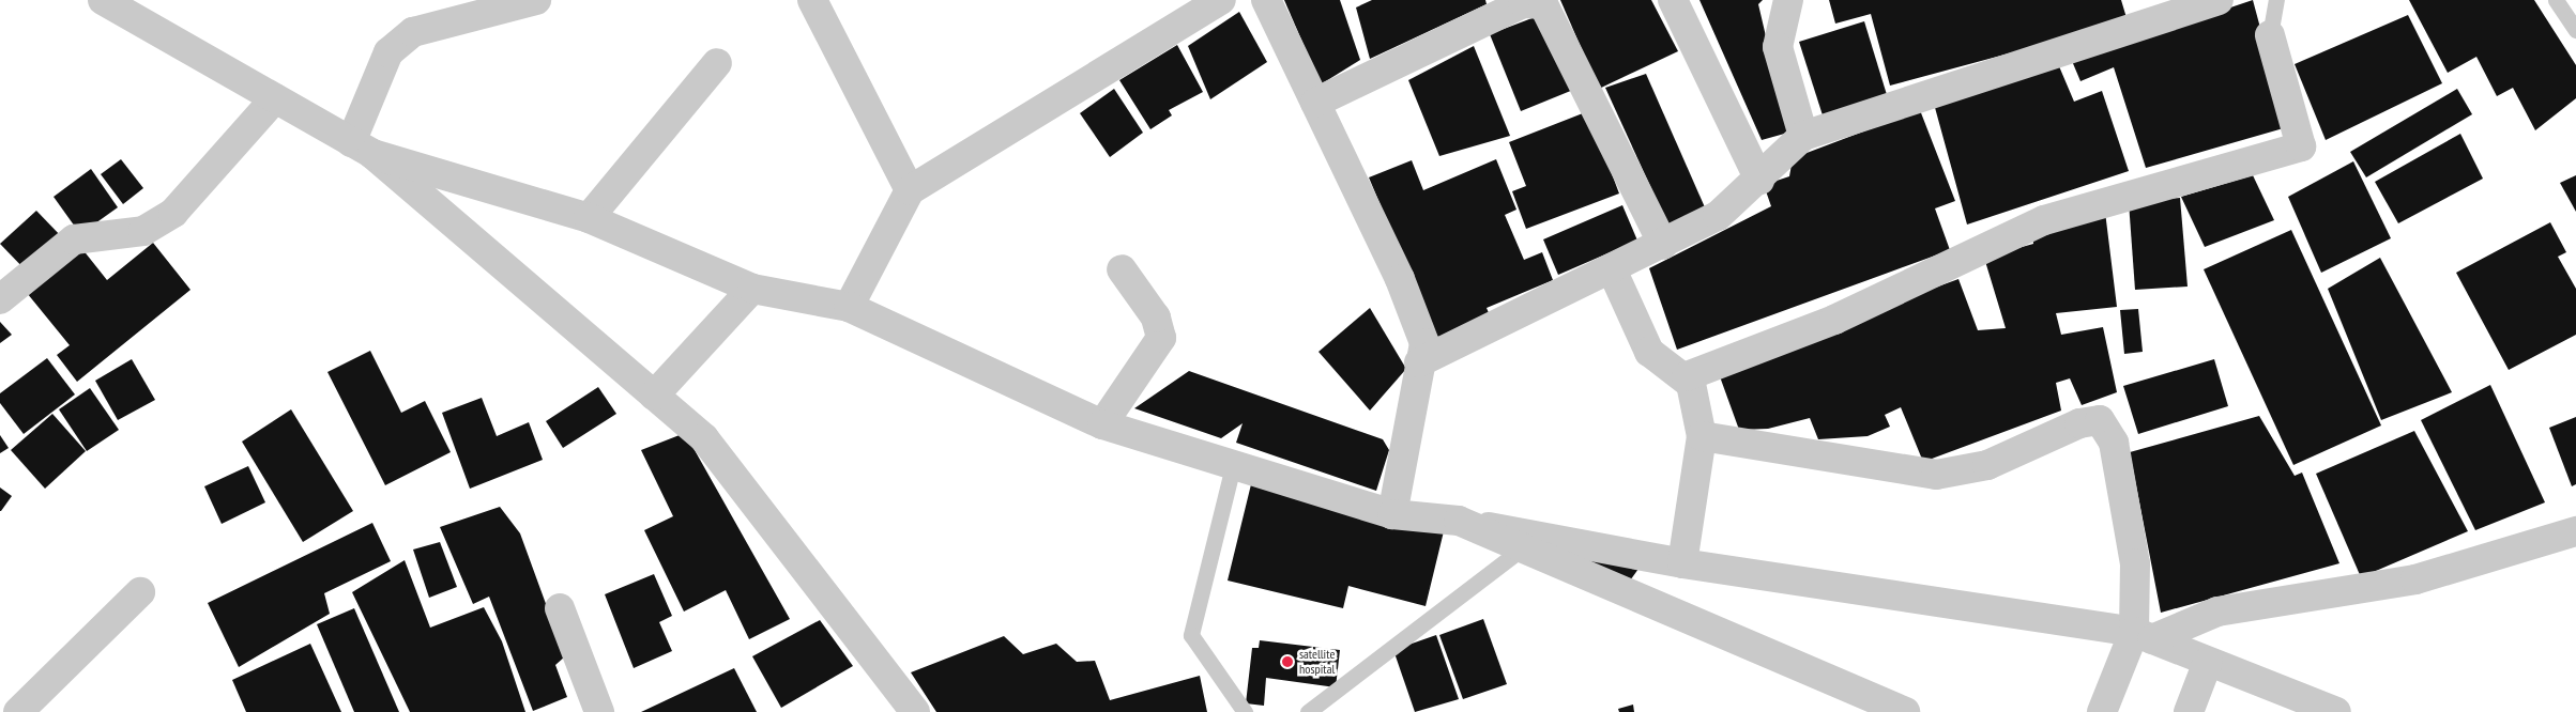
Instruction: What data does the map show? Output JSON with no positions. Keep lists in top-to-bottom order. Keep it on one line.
{"places":["satellite hospital"]}
